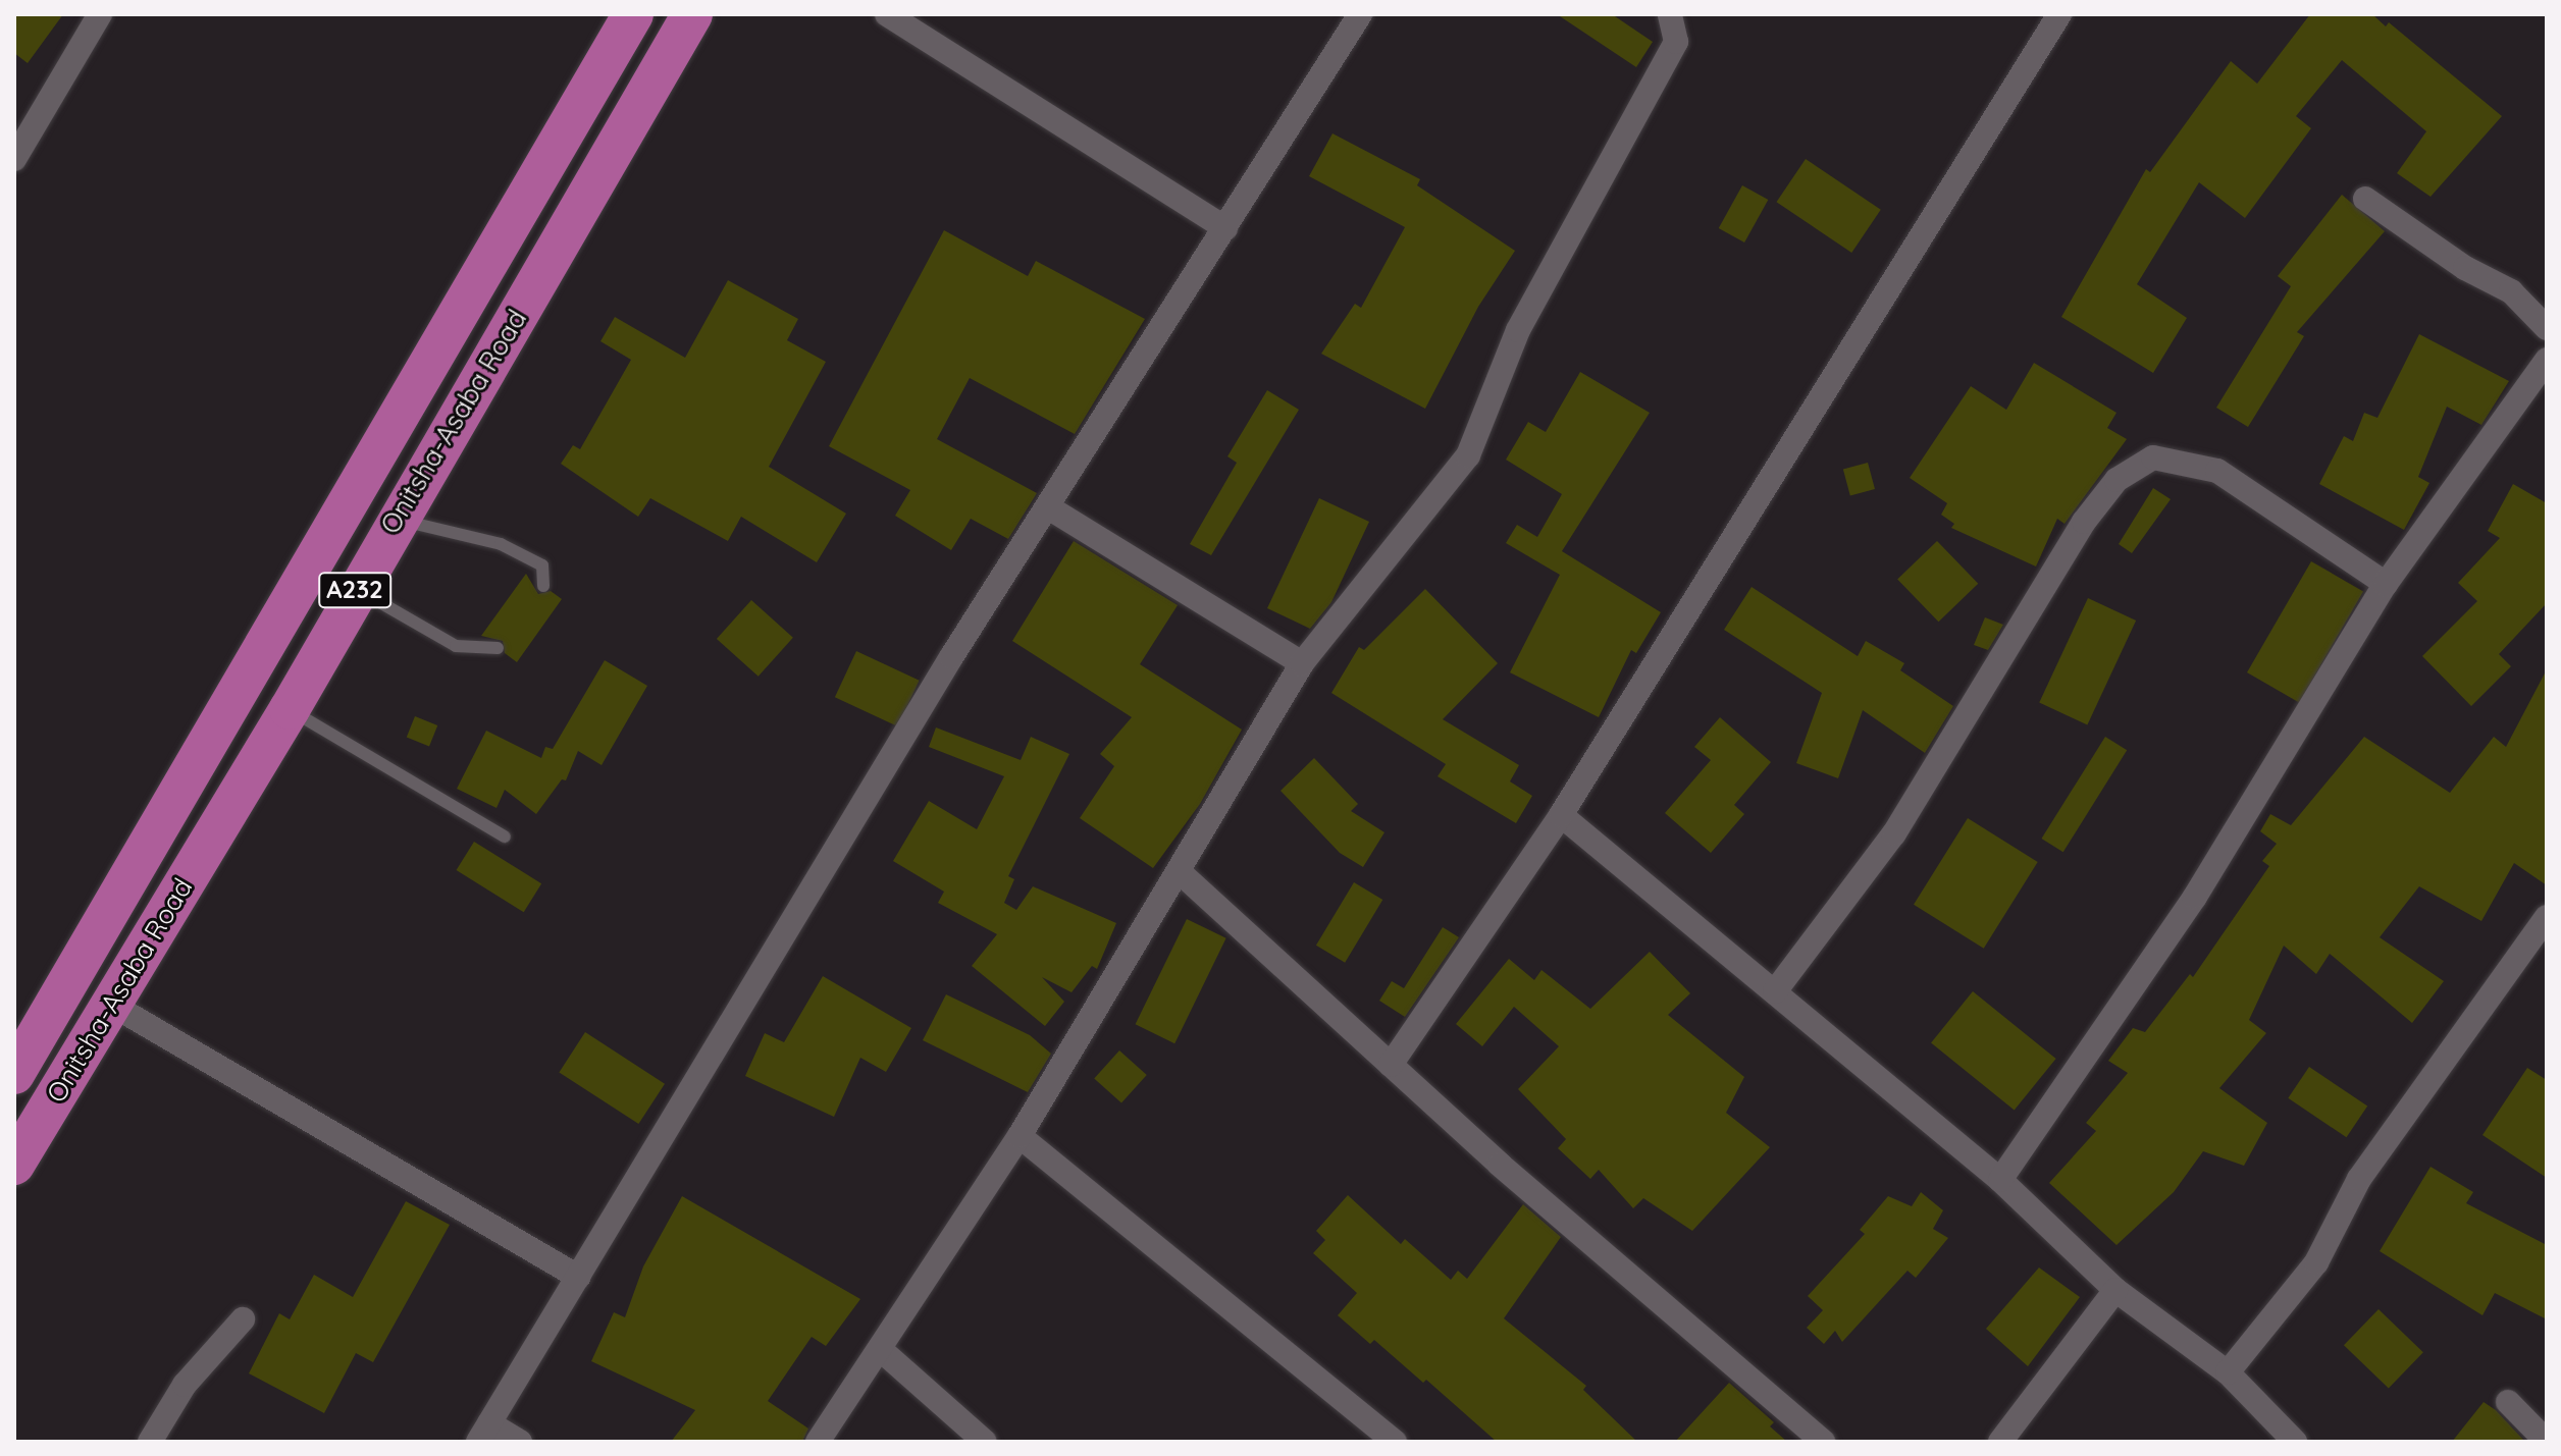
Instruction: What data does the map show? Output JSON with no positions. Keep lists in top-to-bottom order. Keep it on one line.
{"streets":{"highway":["Onitsha-Asaba Road","A232"]}}
